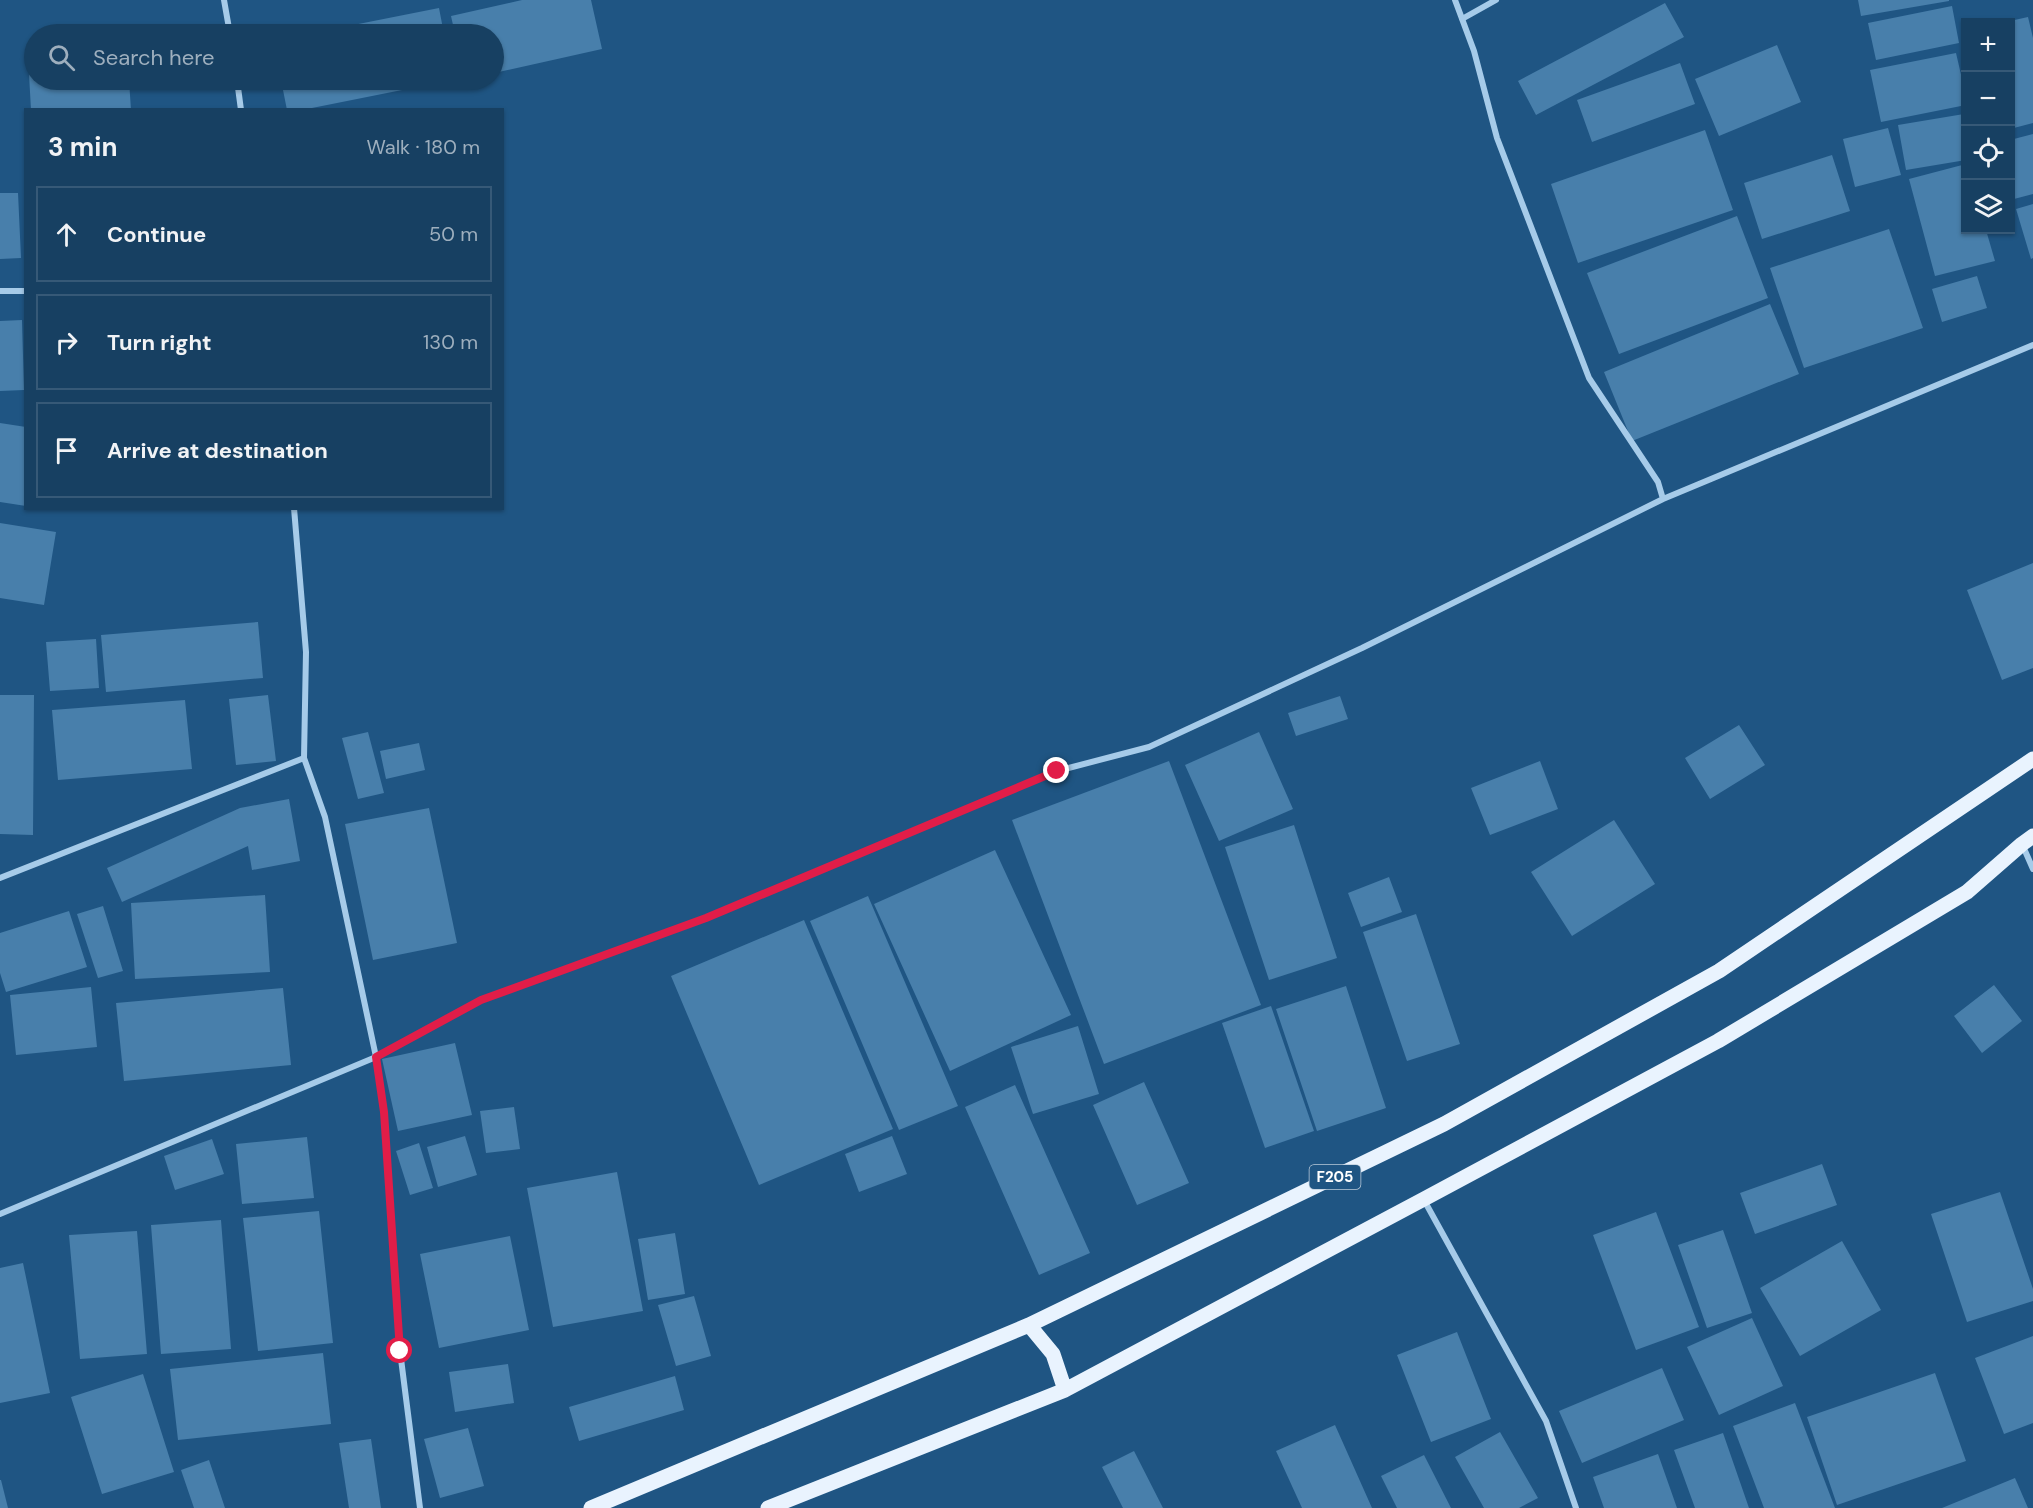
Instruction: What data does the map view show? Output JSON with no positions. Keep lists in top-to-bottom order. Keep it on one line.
{"streets":{"main road":["F205"]},"page":{"map_buttons":["+","−"],"search":"Search here","heading":["3 min","Walk · 180 m"],"list":[["Continue","50 m"],["Turn right","130 m"],"Arrive at destination"]}}
